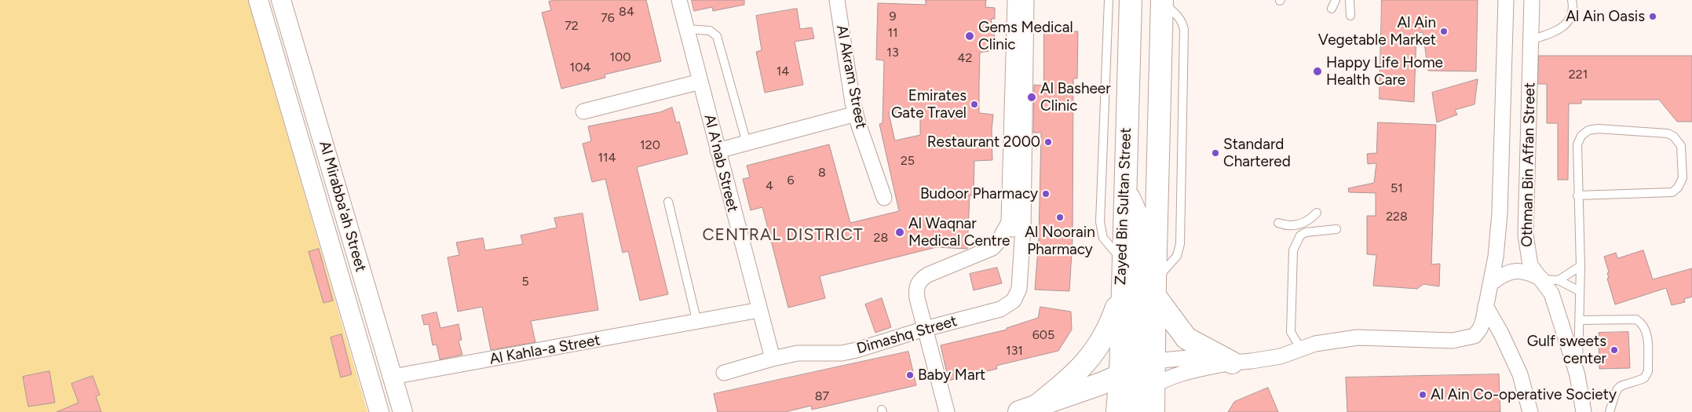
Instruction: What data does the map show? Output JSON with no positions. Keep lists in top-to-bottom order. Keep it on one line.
{"streets":{"main road":["Zayed Bin Sultan Street"],"street":["Al Akram Street","Al A'nab Street","Othman Bin Affan Street","Al Mirabba'ah Street","Dimashq Street","Al Kahla-a Street"]},"crossings":[["Al A'nab Street","Dimashq Street"],["Al A'nab Street","Al Kahla-a Street"],["Al Mirabba'ah Street","Al Kahla-a Street"]],"districts":["CENTRAL DISTRICT"],"places":["Al Ain Oasis","Al Ain Vegetable Market","Gems Medical Clinic","Happy Life Home Health Care","Al Basheer Clinic","Emirates Gate Travel","Restaurant 2000","Standard Chartered","Budoor Pharmacy","Al Noorain Pharmacy","Al Waqnar Medical Centre","Gulf sweets center","Baby Mart","Al Ain Co-operative Society"],"house_numbers":["84","9","76","72","11","13","100","42","104","14","221","120","114","25","8","6","4","51","228","28","5","605","131","87"]}
